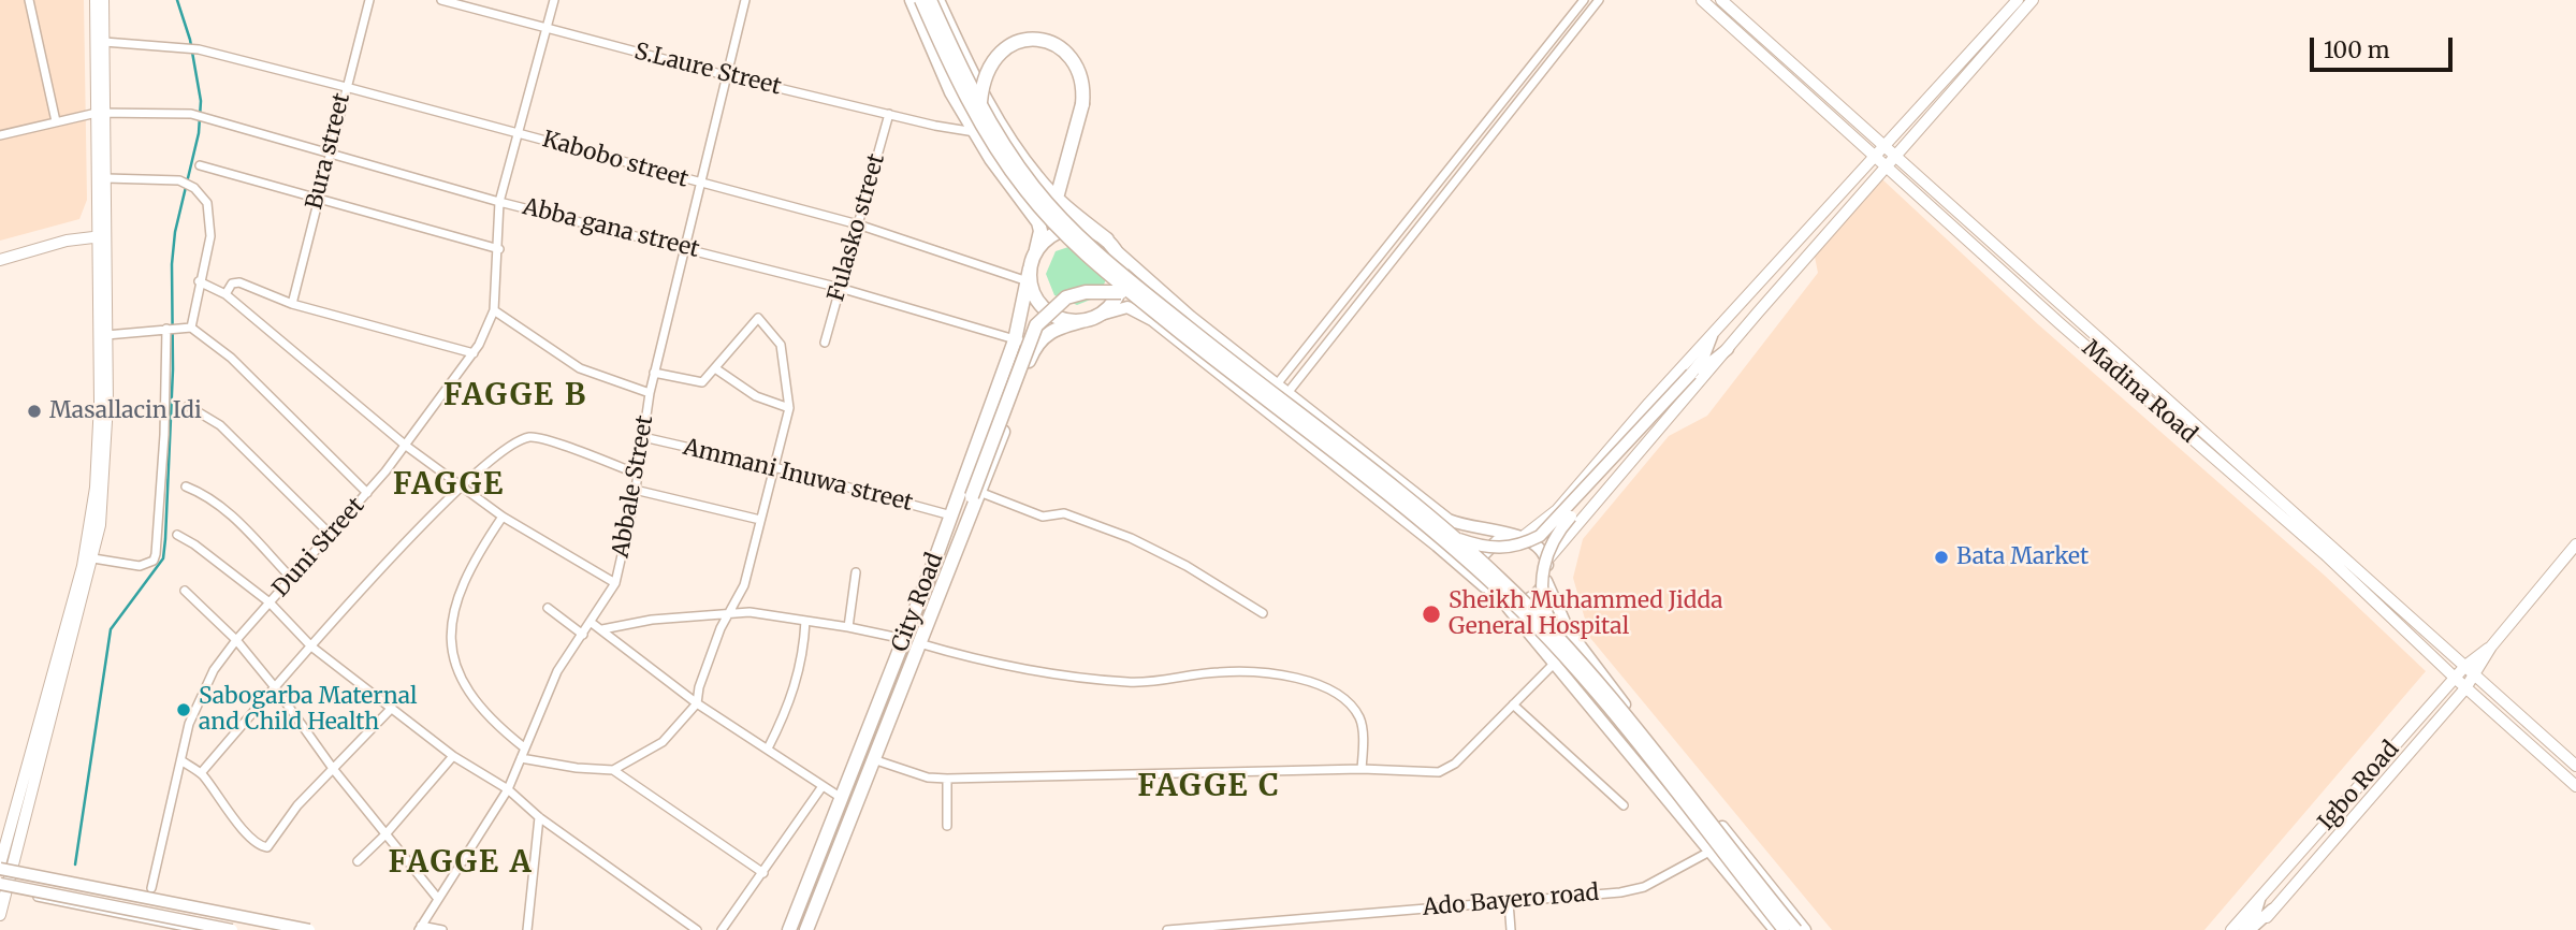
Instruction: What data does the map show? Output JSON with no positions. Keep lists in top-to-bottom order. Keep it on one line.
{"streets":{"highway":["City Road"],"main road":["Madina Road","Igbo Road"],"street":["S.Laure Street","Bura street","Kabobo street","Fulasko street","Abba gana street","Ammani Inuwa street","Abbale Street","Duni Street","Ado Bayero road"]},"crossings":[["S.Laure Street","Fulasko street"],["S.Laure Street","Abbale Street"],["S.Laure Street","Duni Street"],["Bura street","Kabobo street"],["Bura street","Abba gana street"],["Kabobo street","Fulasko street"],["Kabobo street","Abbale Street"],["Kabobo street","Duni Street"],["Kabobo street","City Road"],["Fulasko street","Abba gana street"],["Abba gana street","Abbale Street"],["Abba gana street","Duni Street"],["Abba gana street","City Road"],["Madina Road","Igbo Road"],["Ammani Inuwa street","Abbale Street"],["Ammani Inuwa street","City Road"]],"districts":["FAGGE B","FAGGE","FAGGE C","FAGGE A"],"places":["Masallacin Idi","Bata Market","Sheikh Muhammed Jidda General Hospital","Sabogarba Maternal and Child Health"],"scale_bar":"100 m"}
